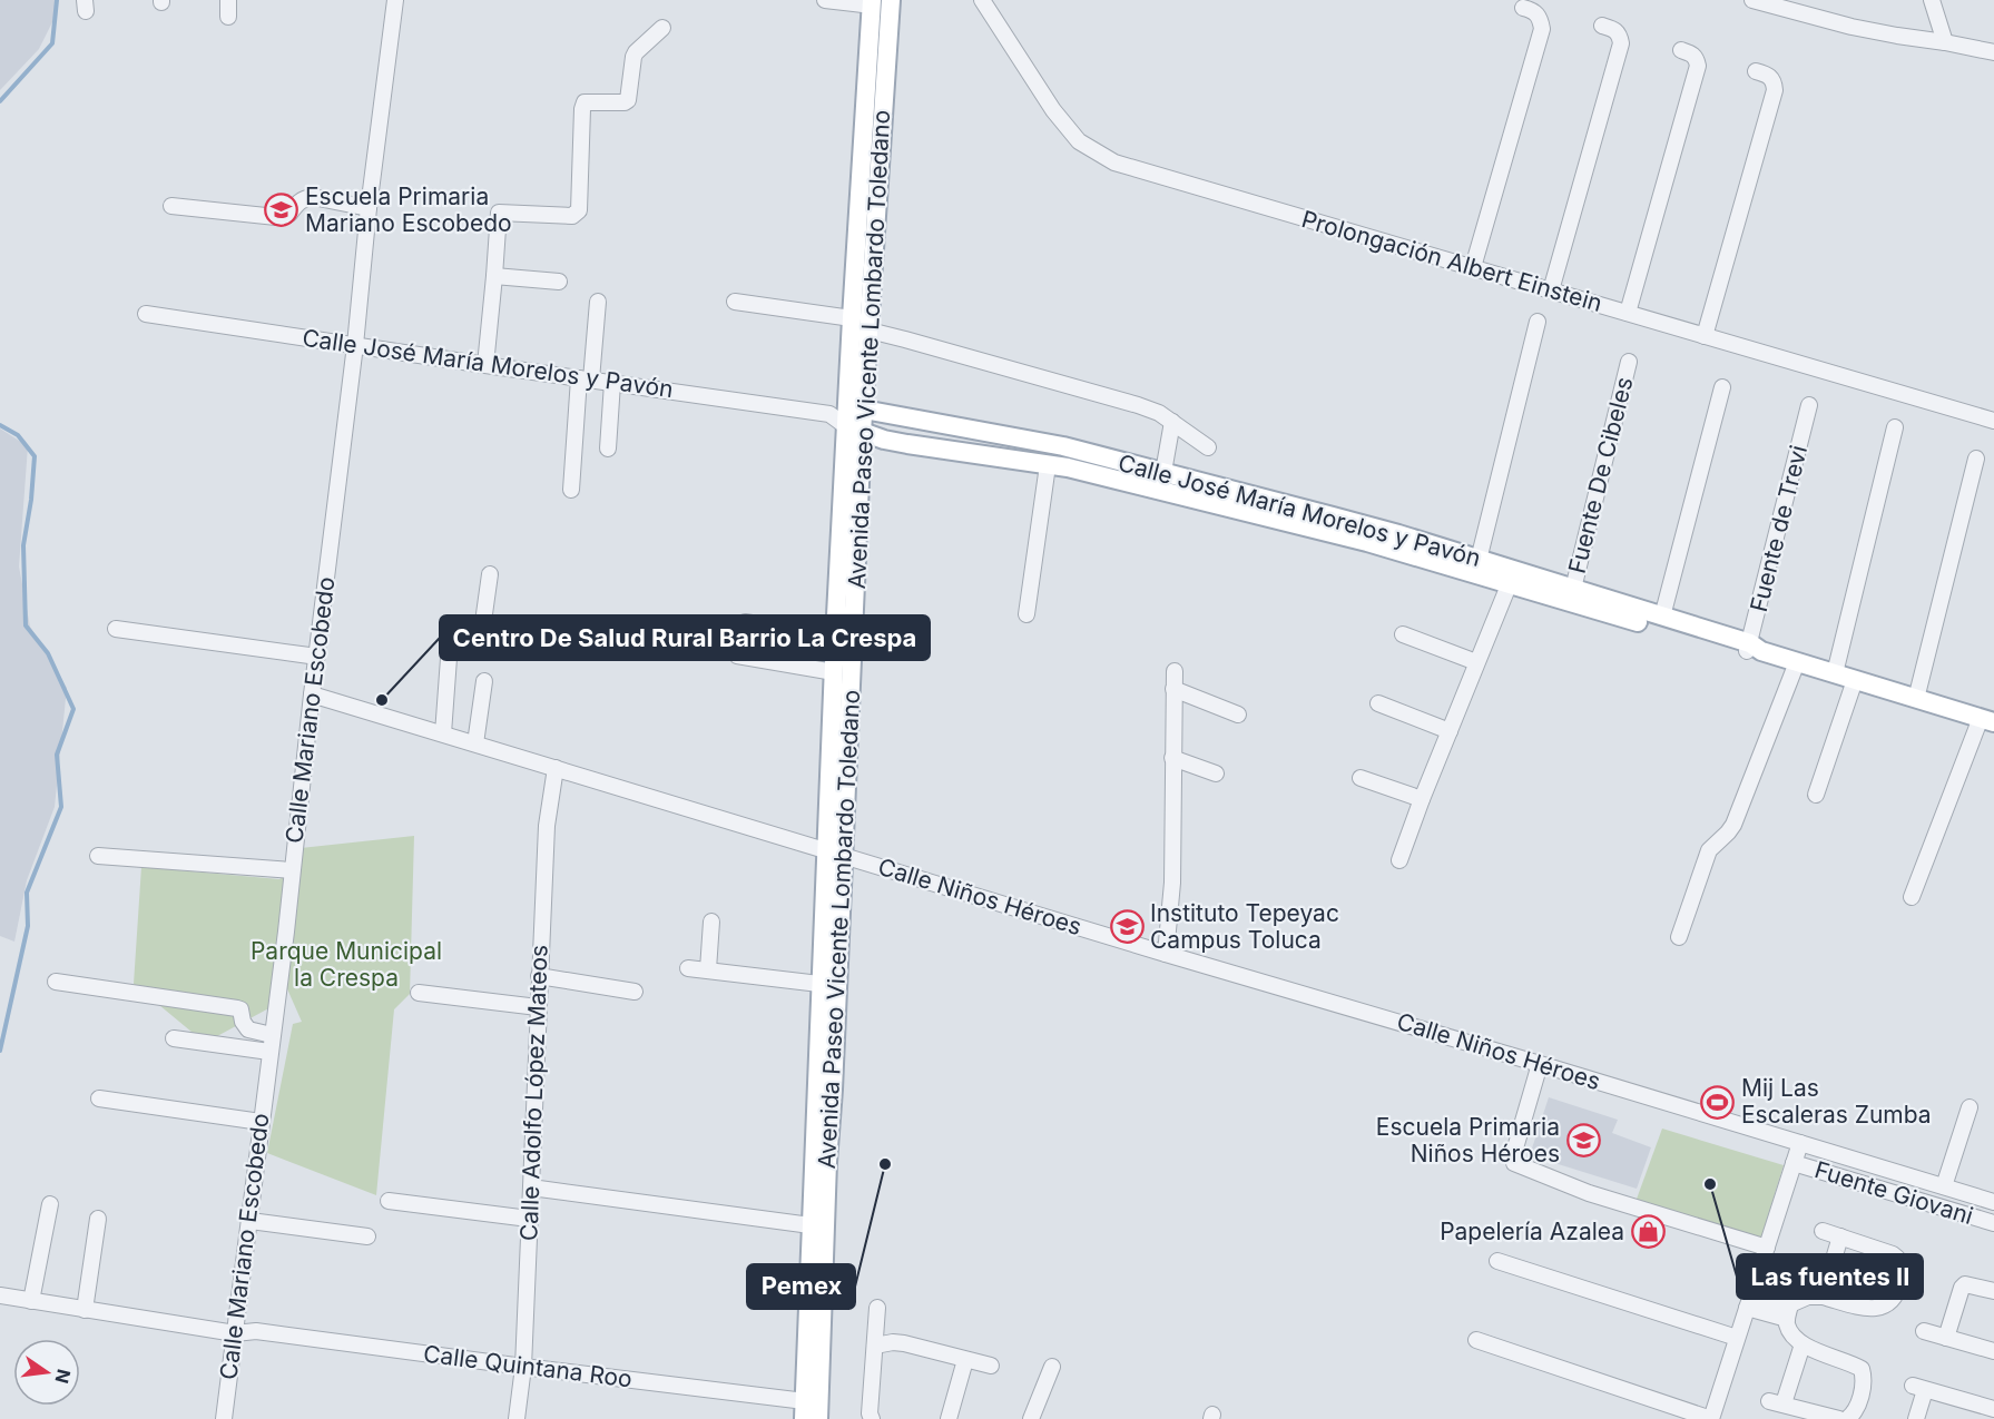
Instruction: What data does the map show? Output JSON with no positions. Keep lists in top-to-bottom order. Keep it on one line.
{"streets":{"main road":["Avenida Paseo Vicente Lombardo Toledano","Calle José María Morelos y Pavón"],"street":["Prolongación Albert Einstein","Fuente De Cibeles","Fuente de Trevi","Calle Mariano Escobedo","Calle Niños Héroes","Calle Adolfo López Mateos","Fuente Giovani","Calle Quintana Roo"]},"crossings":[["Avenida Paseo Vicente Lombardo Toledano","Calle José María Morelos y Pavón"],["Avenida Paseo Vicente Lombardo Toledano","Calle Niños Héroes"],["Avenida Paseo Vicente Lombardo Toledano","Calle Quintana Roo"],["Calle José María Morelos y Pavón","Fuente De Cibeles"],["Calle José María Morelos y Pavón","Fuente de Trevi"],["Calle José María Morelos y Pavón","Calle Mariano Escobedo"],["Calle Mariano Escobedo","Calle Niños Héroes"],["Calle Mariano Escobedo","Calle Quintana Roo"],["Calle Niños Héroes","Calle Adolfo López Mateos"],["Calle Adolfo López Mateos","Calle Quintana Roo"]],"parks":["Parque Municipal la Crespa"],"places":{"school or university":["Escuela Primaria Mariano Escobedo","Instituto Tepeyac Campus Toluca","Escuela Primaria Niños Héroes"],"other":["Centro De Salud Rural Barrio La Crespa","Pemex","Las fuentes II"],"sports":["Mij Las Escaleras Zumba"],"shop":["Papelería Azalea"]},"north":"right"}
